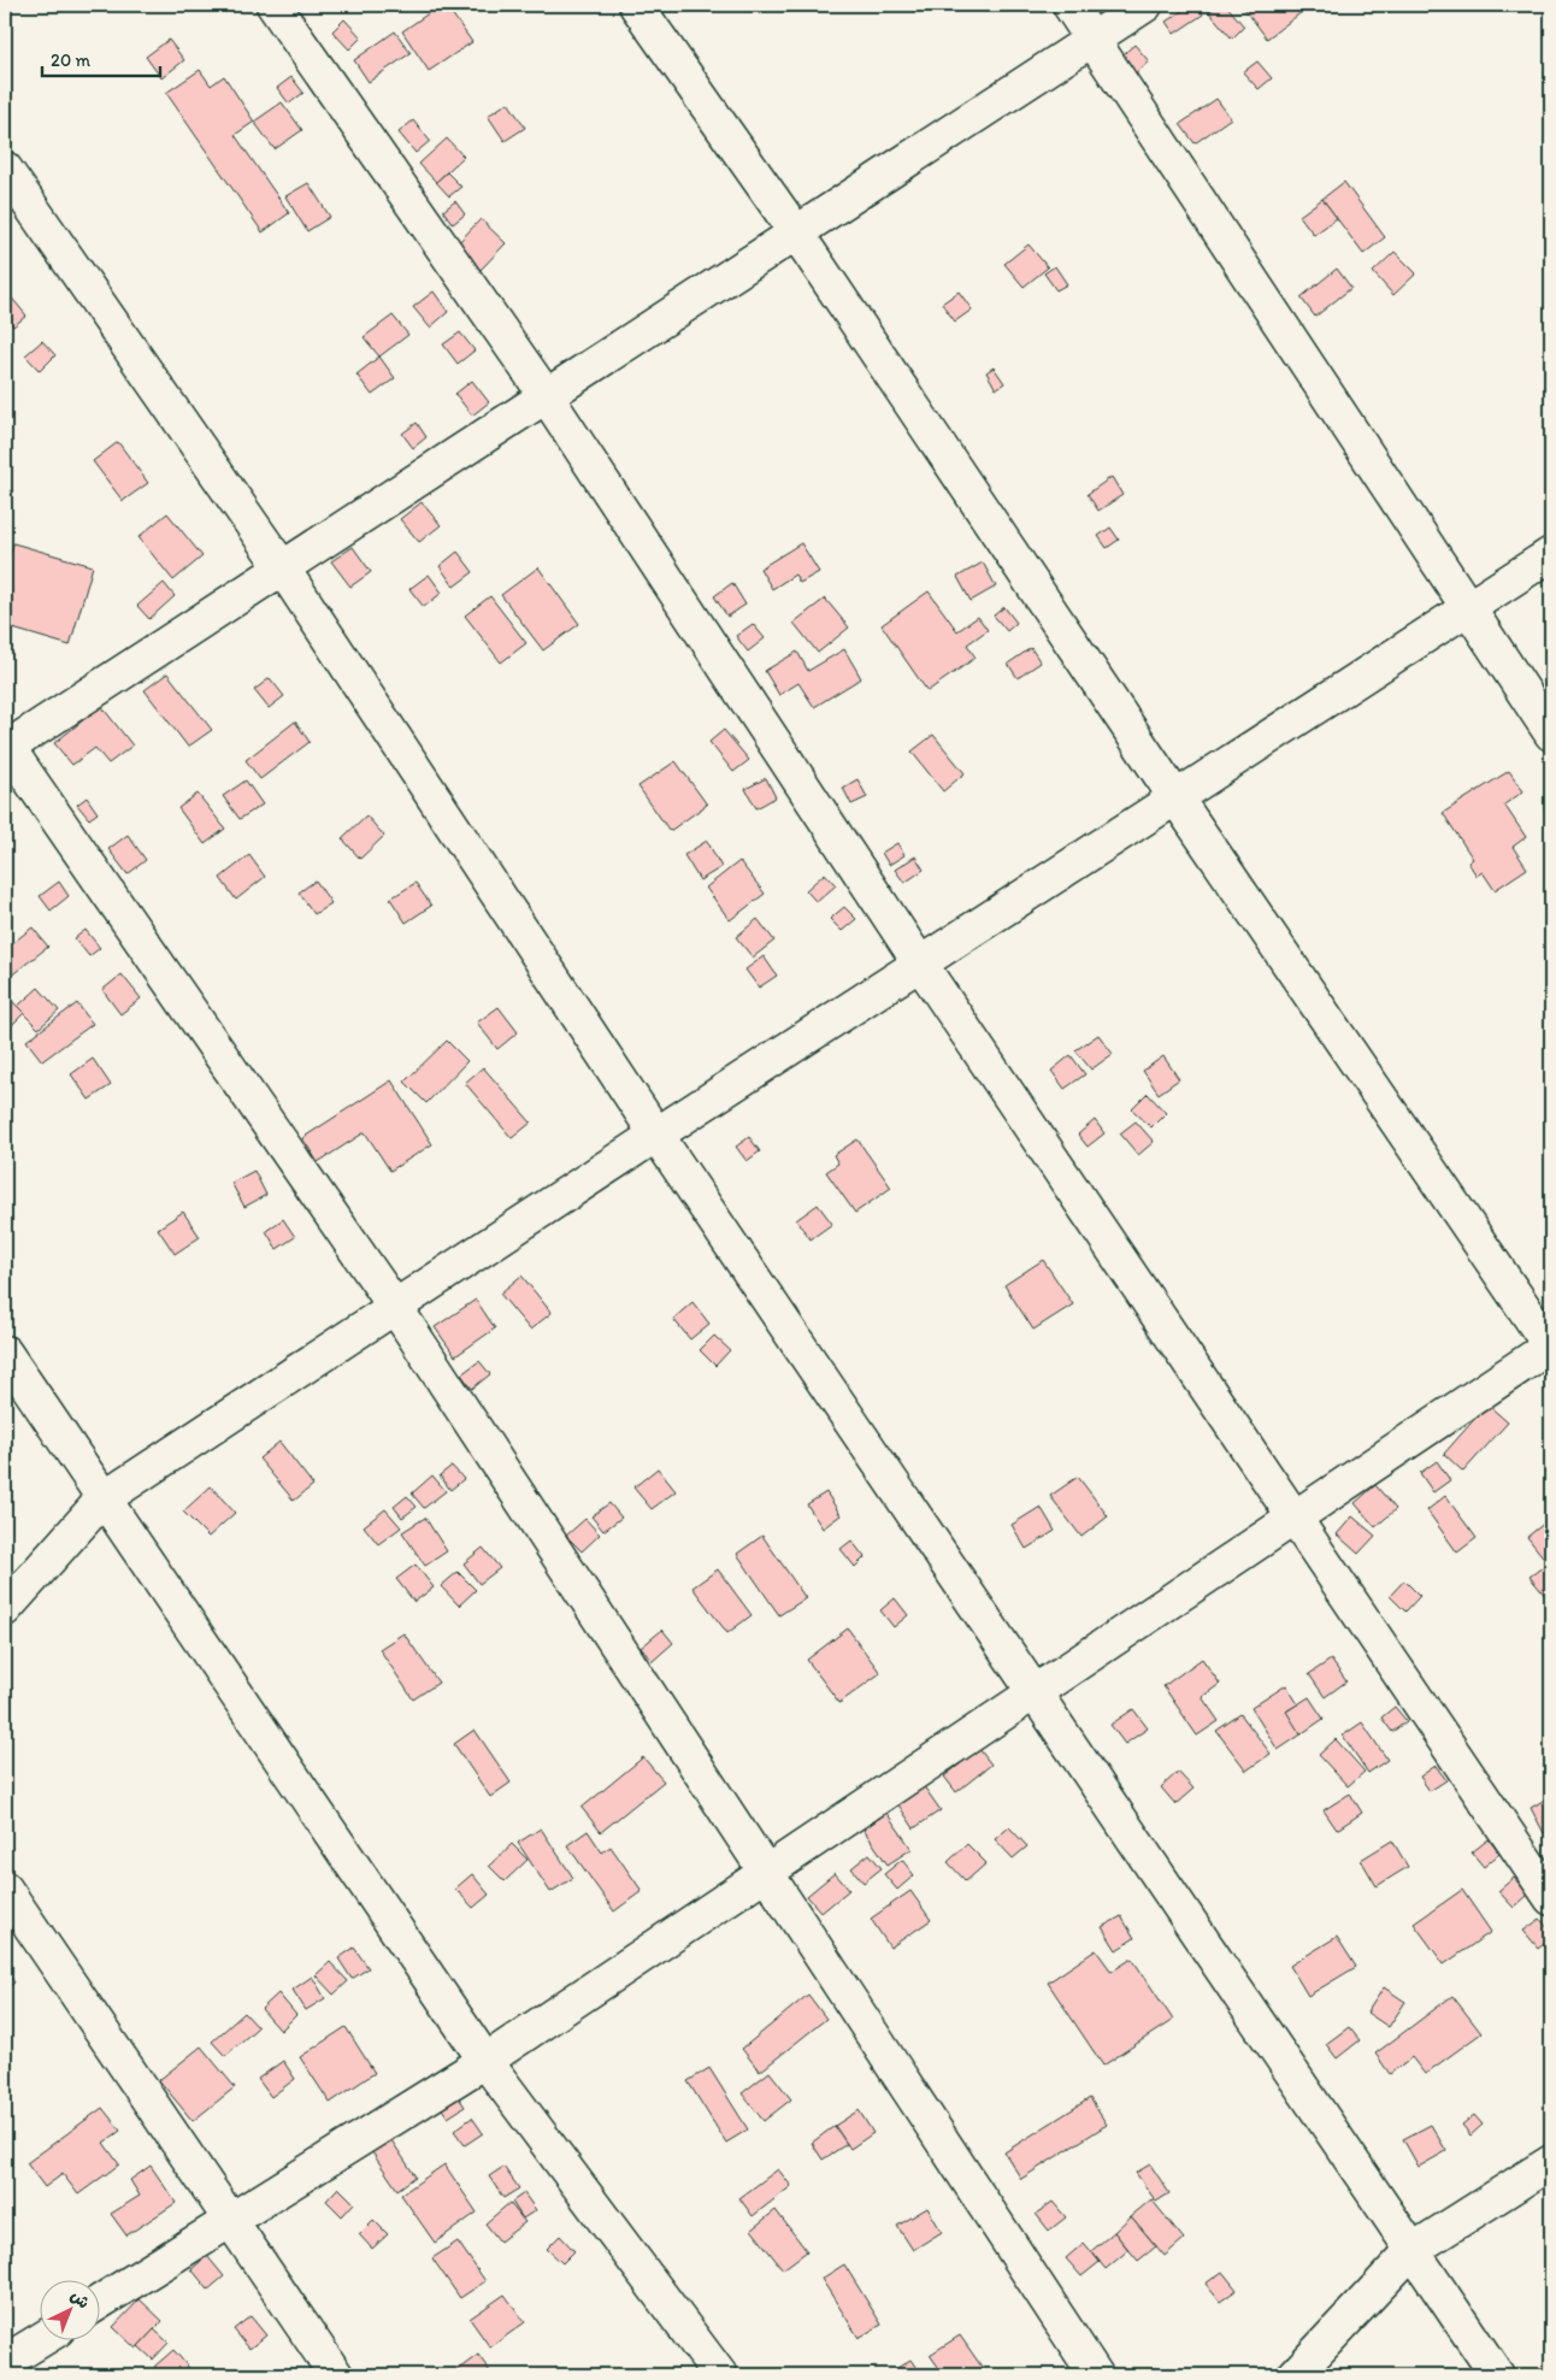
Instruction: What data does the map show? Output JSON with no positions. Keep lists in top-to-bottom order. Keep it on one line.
{"scale_bar":"20 m","north":"top right"}
